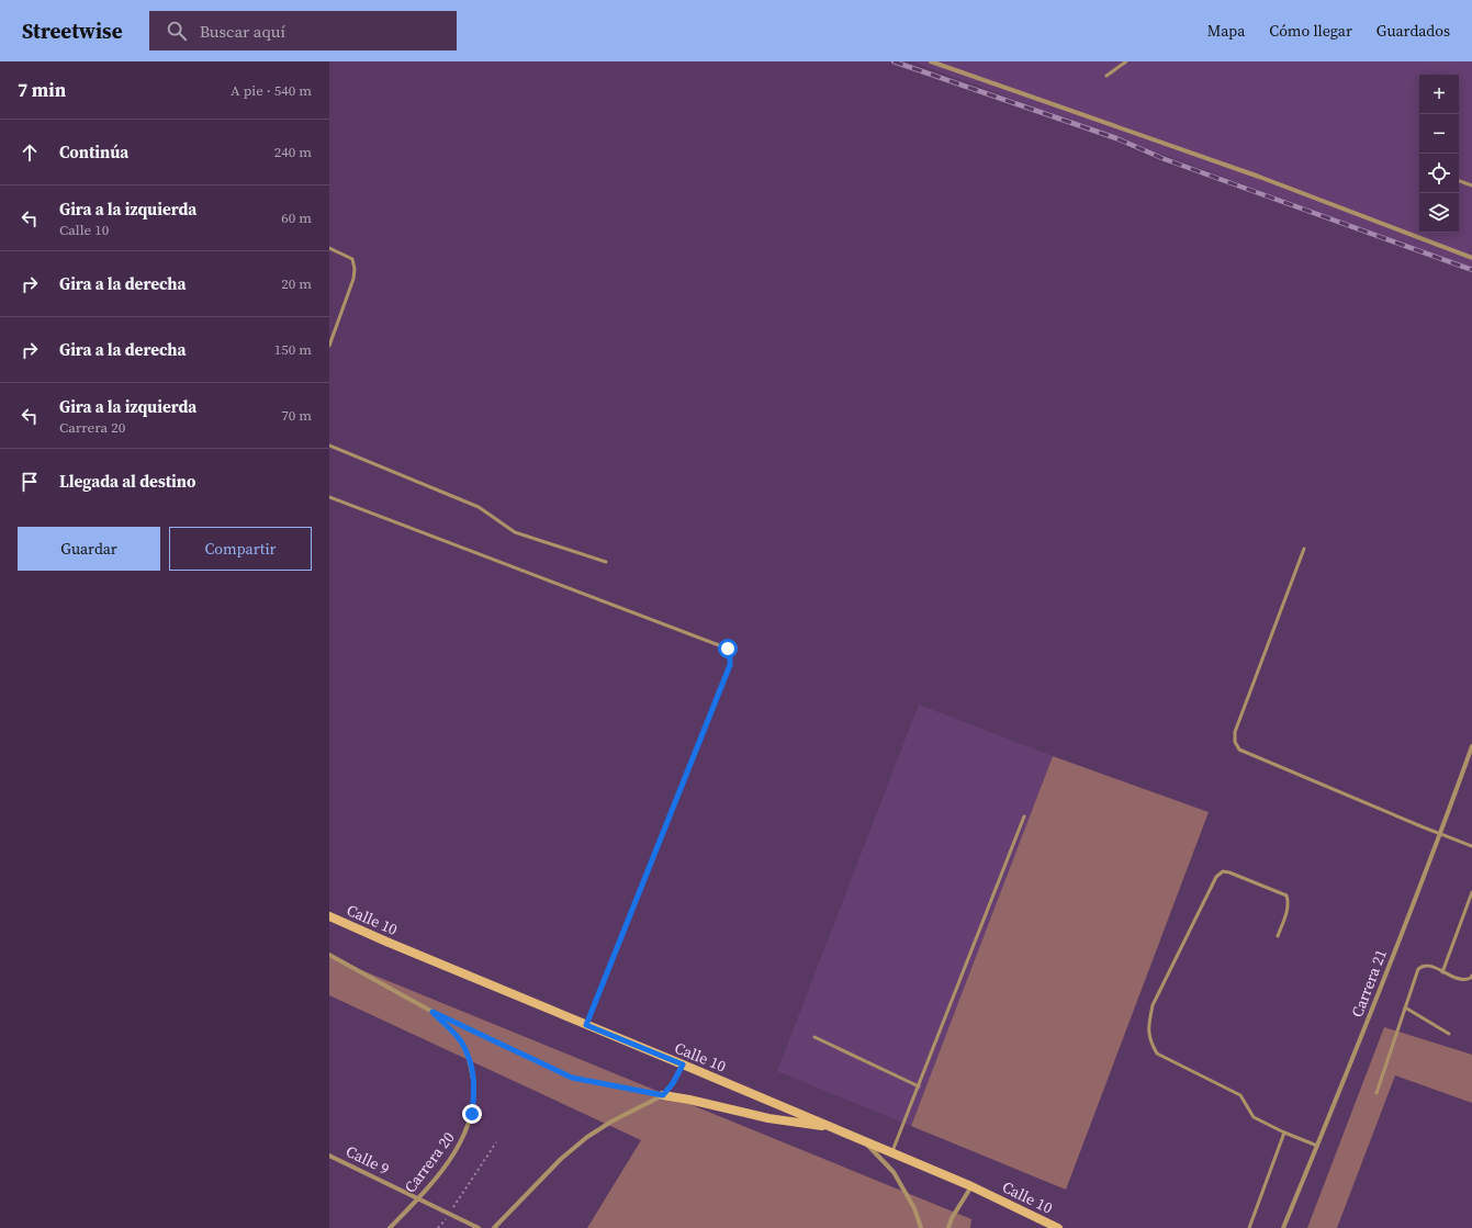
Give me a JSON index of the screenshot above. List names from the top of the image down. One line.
{"streets":{"main road":["Calle 10"],"street":["Carrera 21","Calle 9","Carrera 20"]},"crossings":[["Calle 9","Carrera 20"]],"page":{"header":"Streetwise","search":"Buscar aquí","nav":["Mapa","Cómo llegar","Guardados"],"heading":["7 min","A pie · 540 m"],"map_buttons":["+","−"],"list":[["Continúa","240 m"],["Gira a la izquierda","Calle 10","60 m"],["Gira a la derecha","20 m"],["Gira a la derecha","150 m"],["Gira a la izquierda","Carrera 20","70 m"],"Llegada al destino"],"buttons":["Guardar","Compartir"]}}
